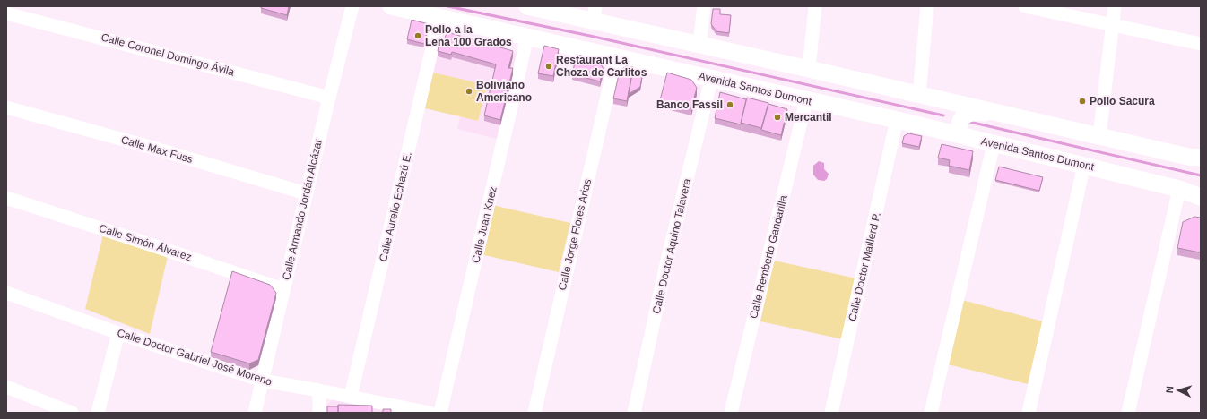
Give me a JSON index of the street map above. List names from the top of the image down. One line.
{"streets":{"main road":["Avenida Santos Dumont"],"street":["Calle Coronel Domingo Ávila","Calle Max Fuss","Calle Aurelio Echazú E.","Calle Armando Jordán Alcázar","Calle Juan Knez","Calle Jorge Flores Arias","Calle Simón Álvarez","Calle Doctor Aquino Talavera","Calle Remberto Gandarilla","Calle Doctor Maillerd P.","Calle Doctor Gabriel José Moreno"]},"crossings":[["Calle Coronel Domingo Ávila","Calle Armando Jordán Alcázar"],["Avenida Santos Dumont","Calle Aurelio Echazú E."],["Avenida Santos Dumont","Calle Juan Knez"],["Avenida Santos Dumont","Calle Jorge Flores Arias"],["Avenida Santos Dumont","Calle Doctor Aquino Talavera"],["Avenida Santos Dumont","Calle Remberto Gandarilla"],["Avenida Santos Dumont","Calle Doctor Maillerd P."],["Calle Max Fuss","Calle Armando Jordán Alcázar"],["Calle Aurelio Echazú E.","Calle Doctor Gabriel José Moreno"],["Calle Armando Jordán Alcázar","Calle Simón Álvarez"],["Calle Armando Jordán Alcázar","Calle Doctor Gabriel José Moreno"]],"places":["Pollo a la Leña 100 Grados","Restaurant La Choza de Carlitos","Boliviano Americano","Pollo Sacura","Banco Fassil","Mercantil"],"north":"left"}
